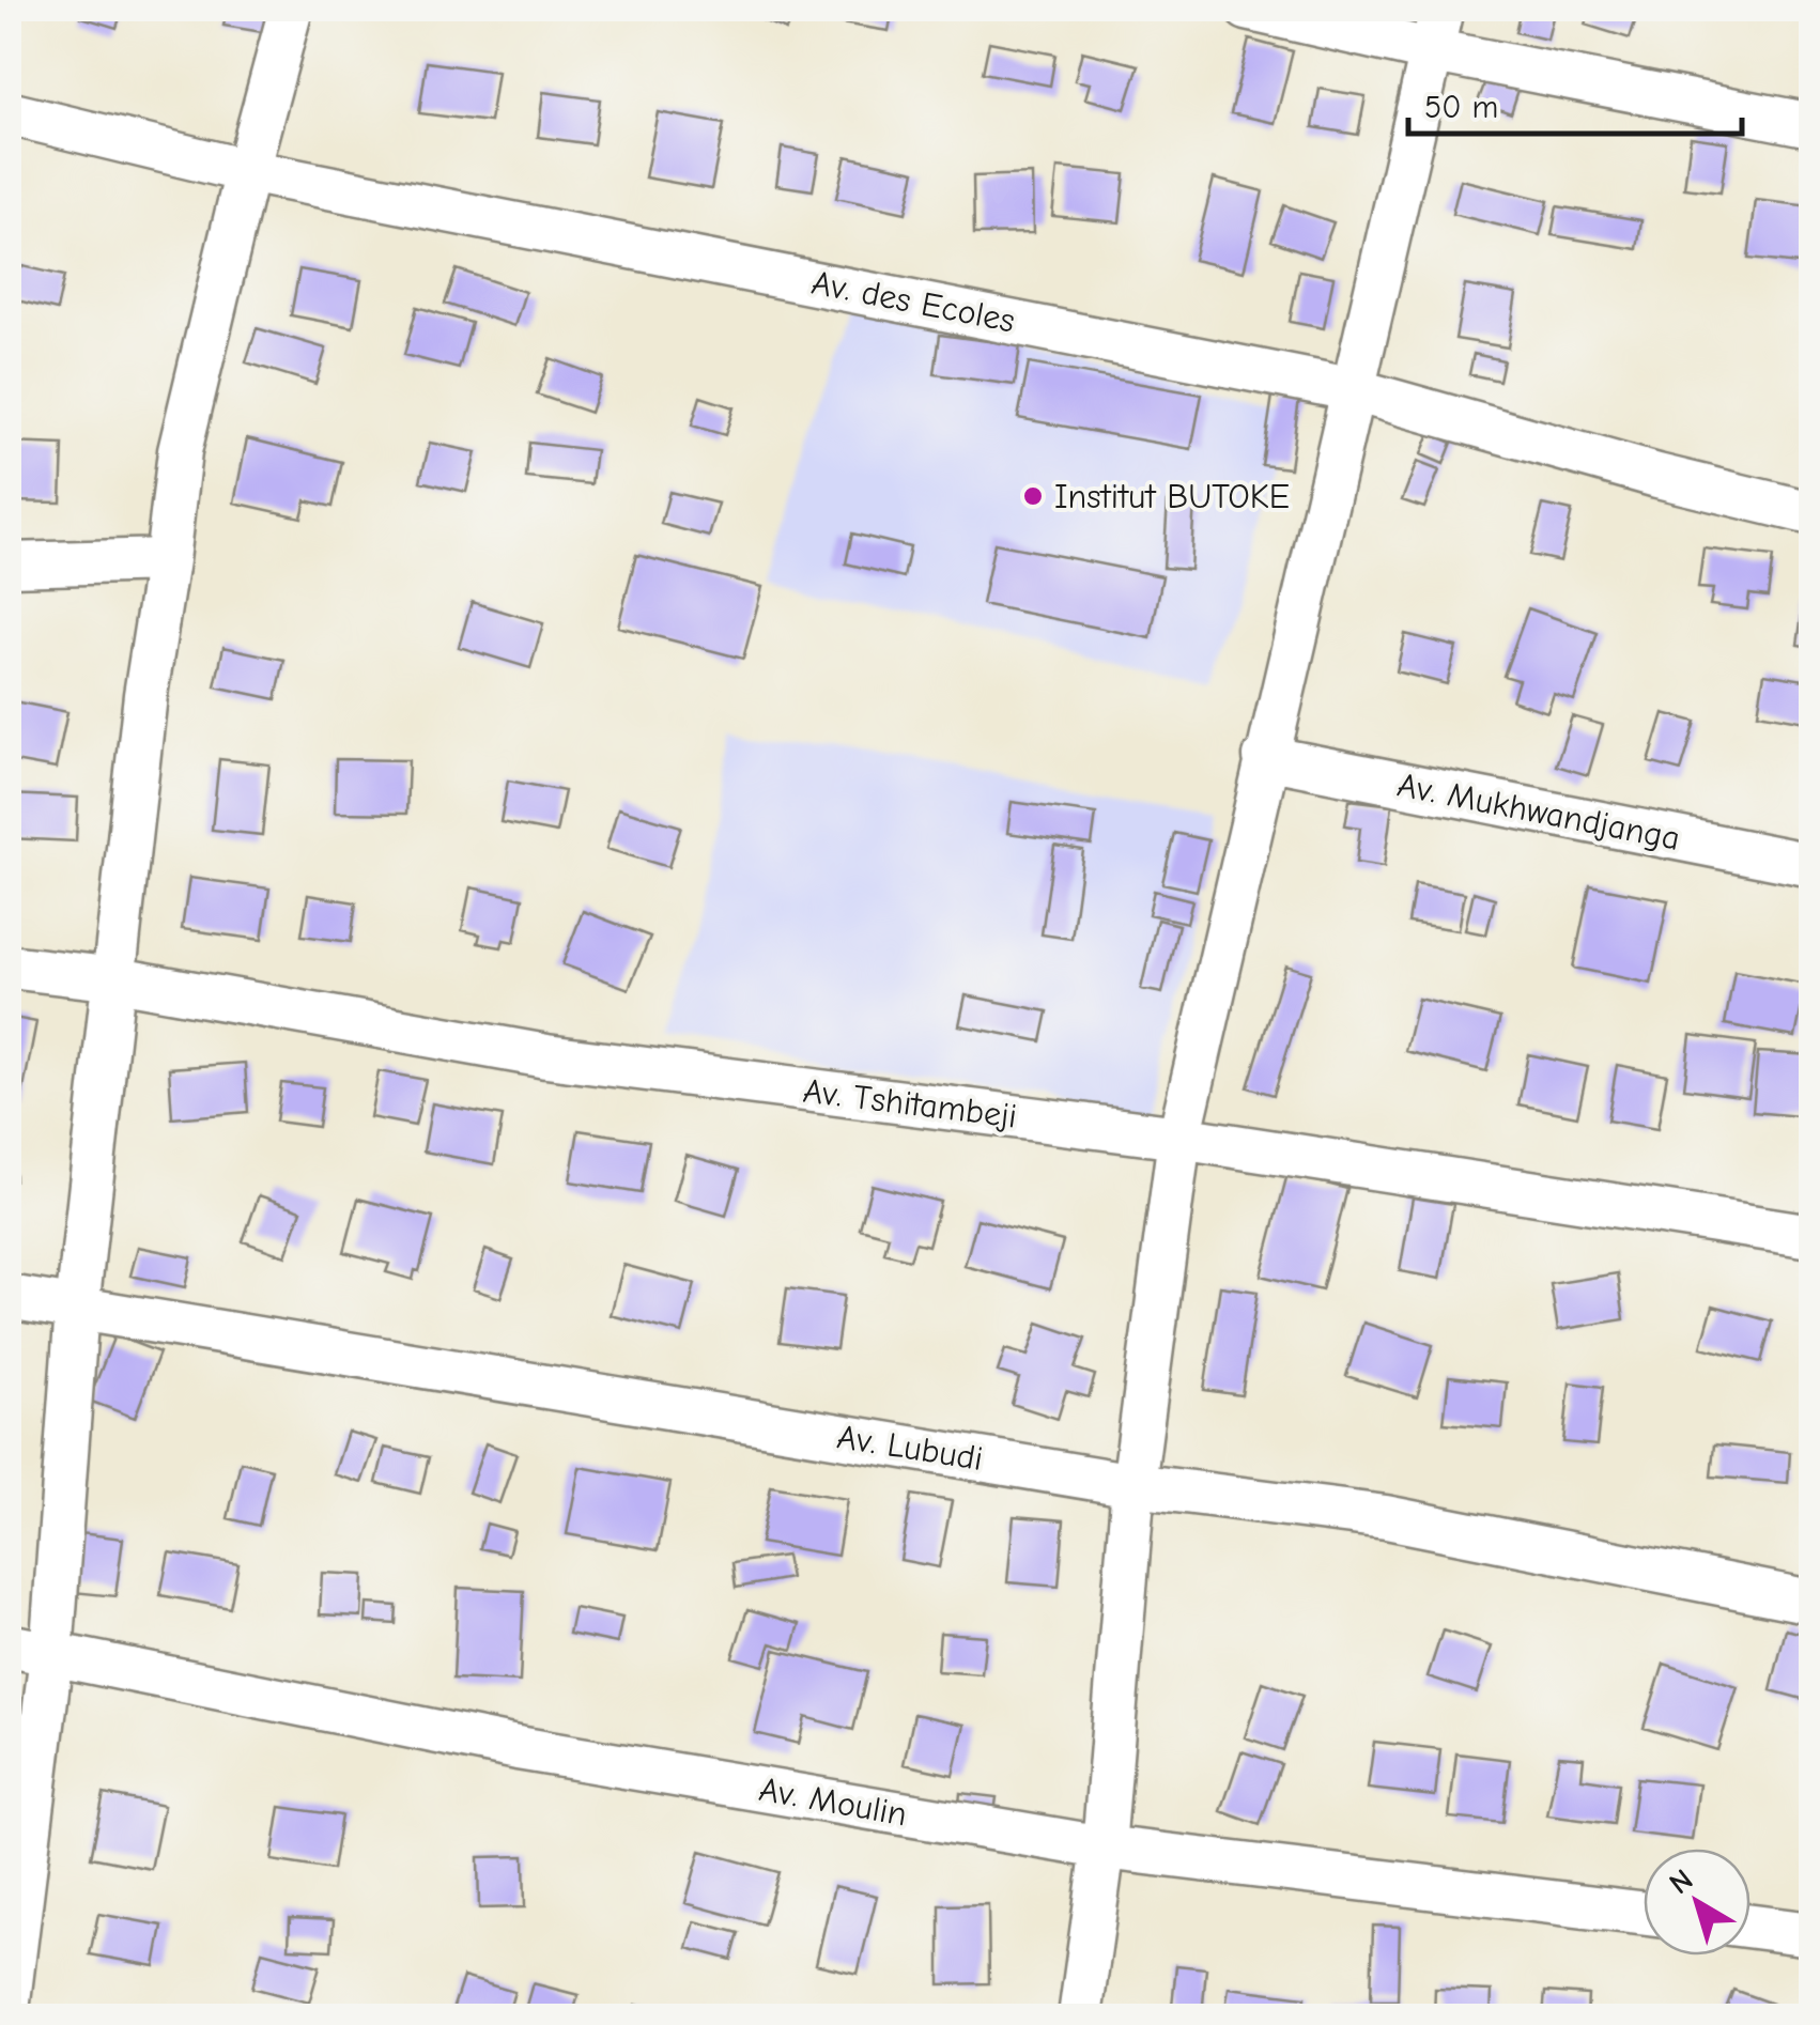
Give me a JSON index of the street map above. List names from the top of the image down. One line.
{"streets":{"street":["Av. des Ecoles","Av. Mukhwandjanga","Av. Tshitambeji","Av. Lubudi","Av. Moulin"]},"places":["Institut BUTOKE"],"scale_bar":"50 m","north":"top left"}
